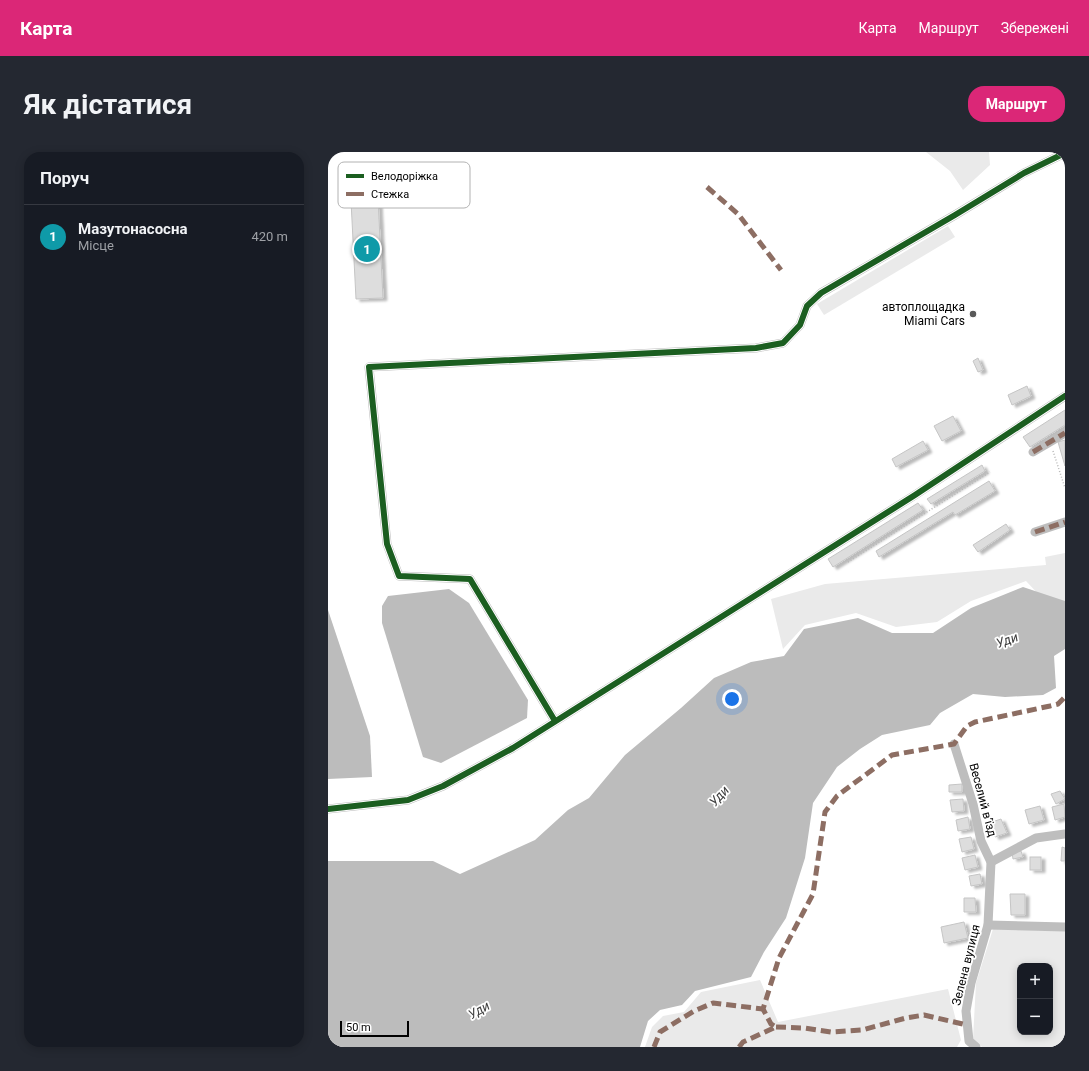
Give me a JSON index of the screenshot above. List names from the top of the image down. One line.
{"streets":{"street":["Веселий в’їзд","Зелена вулиця"]},"crossings":[["Веселий в’їзд","Зелена вулиця"]],"water":["Уди"],"places":["автоплощадка Miami Cars"],"legend":["Велодоріжка","Стежка"],"scale_bar":"50 m","page":{"header":"Карта","nav":["Карта","Маршрут","Збережені"],"buttons":"Маршрут","title":"Як дістатися","heading":"Поруч","list":[{"mark":"1","name":"Мазутонасосна","note":"Місце","value":"420 m"}],"pins":"1","map_buttons":["+","−"],"scale":"50 m"}}
